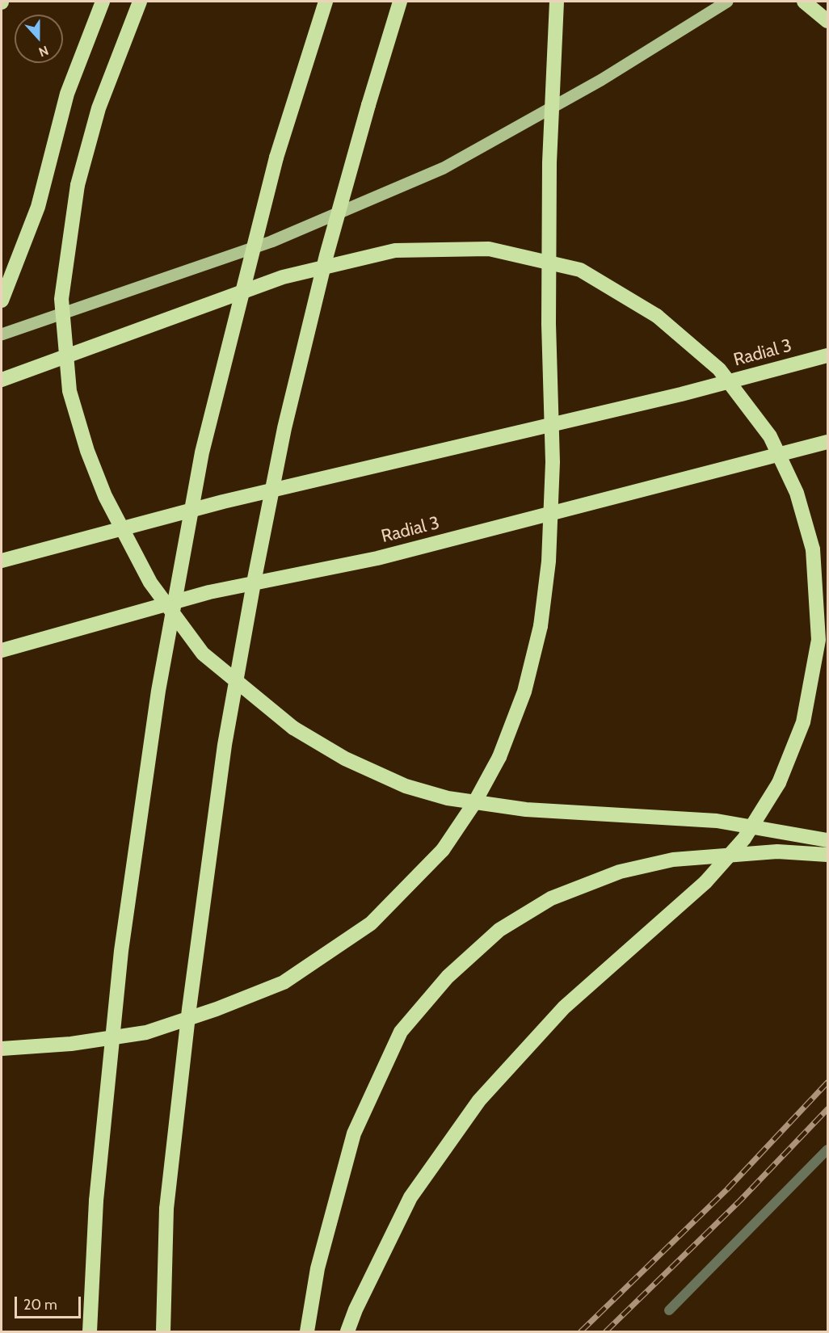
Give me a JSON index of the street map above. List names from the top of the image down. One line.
{"streets":{"highway":["Radial 3"]},"scale_bar":"20 m","north":"bottom"}
